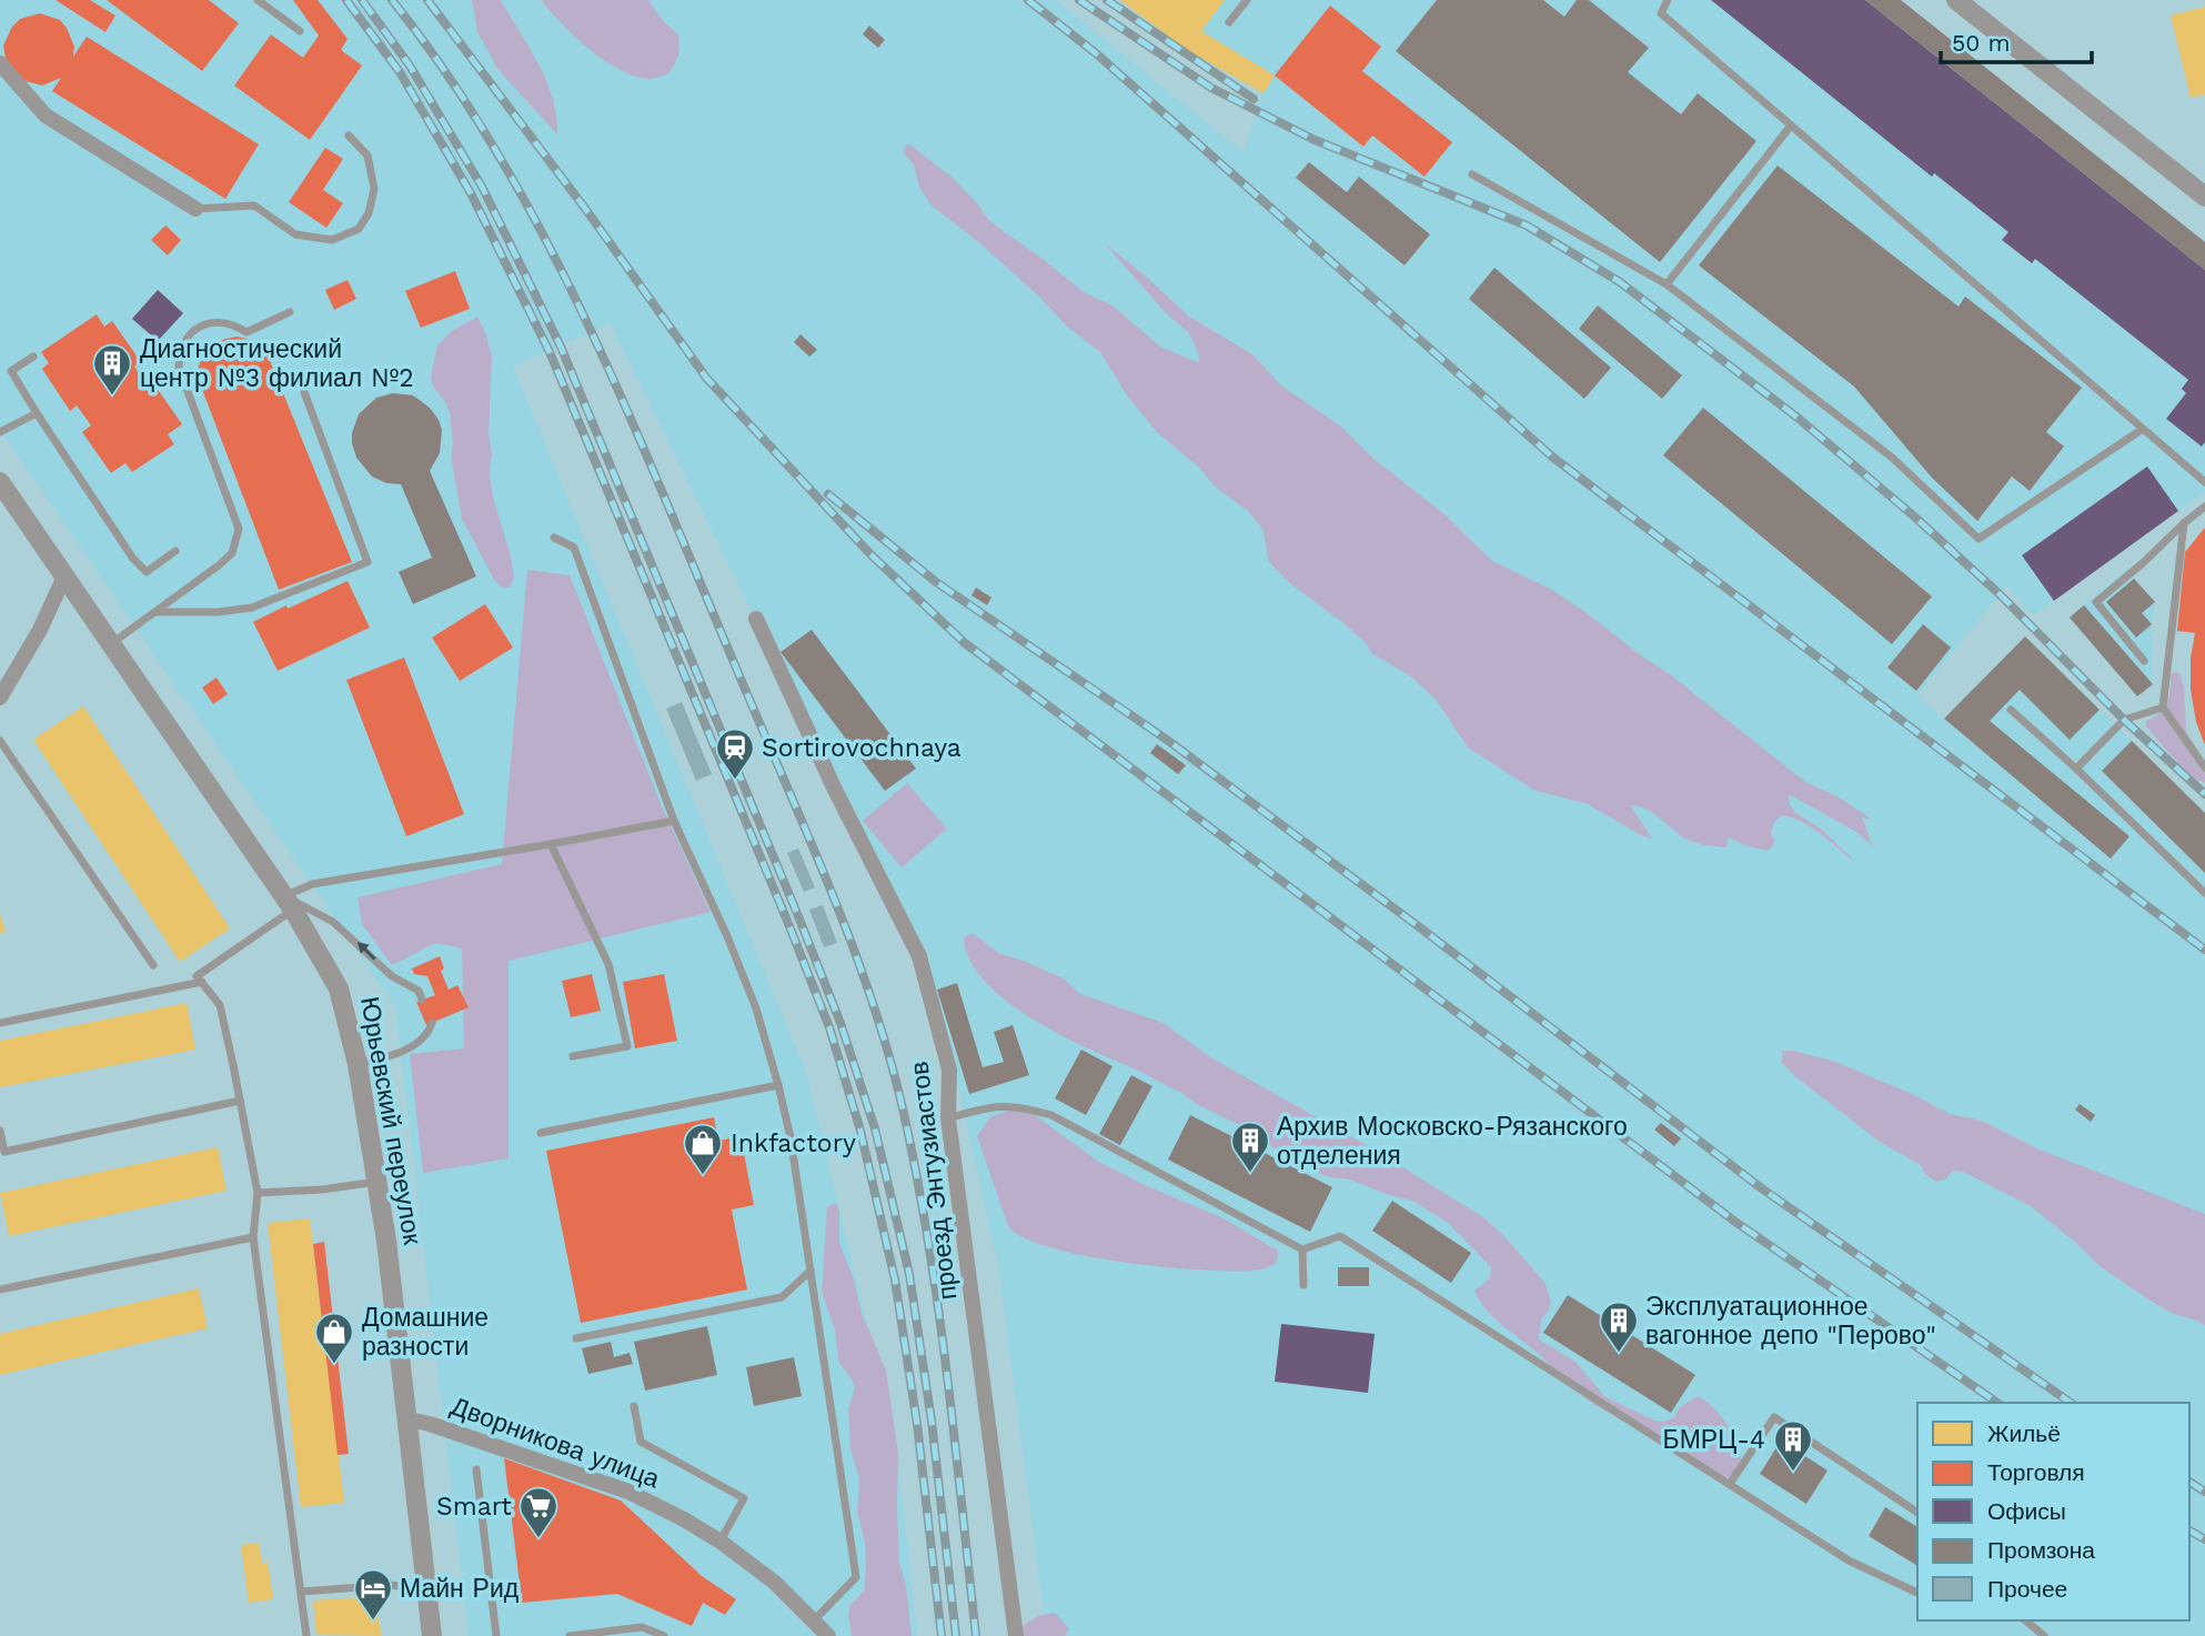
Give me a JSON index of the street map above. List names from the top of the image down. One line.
{"streets":{"street":["Юрьевский переулок","проезд Энтузиастов","Дворникова улица"]},"crossings":[["Юрьевский переулок","Дворникова улица"]],"places":{"building":["Диагностический центр №3 филиал №2","Архив Московско-Рязанского отделения","Эксплуатационное вагонное депо \"Перово\"","БМРЦ-4"],"station":["Sortirovochnaya"],"shop":["Inkfactory","Домашние разности"],"supermarket":["Smart"],"hotel":["Майн Рид"]},"legend":["Жильё","Торговля","Офисы","Промзона","Прочее"],"scale_bar":"50 m"}
